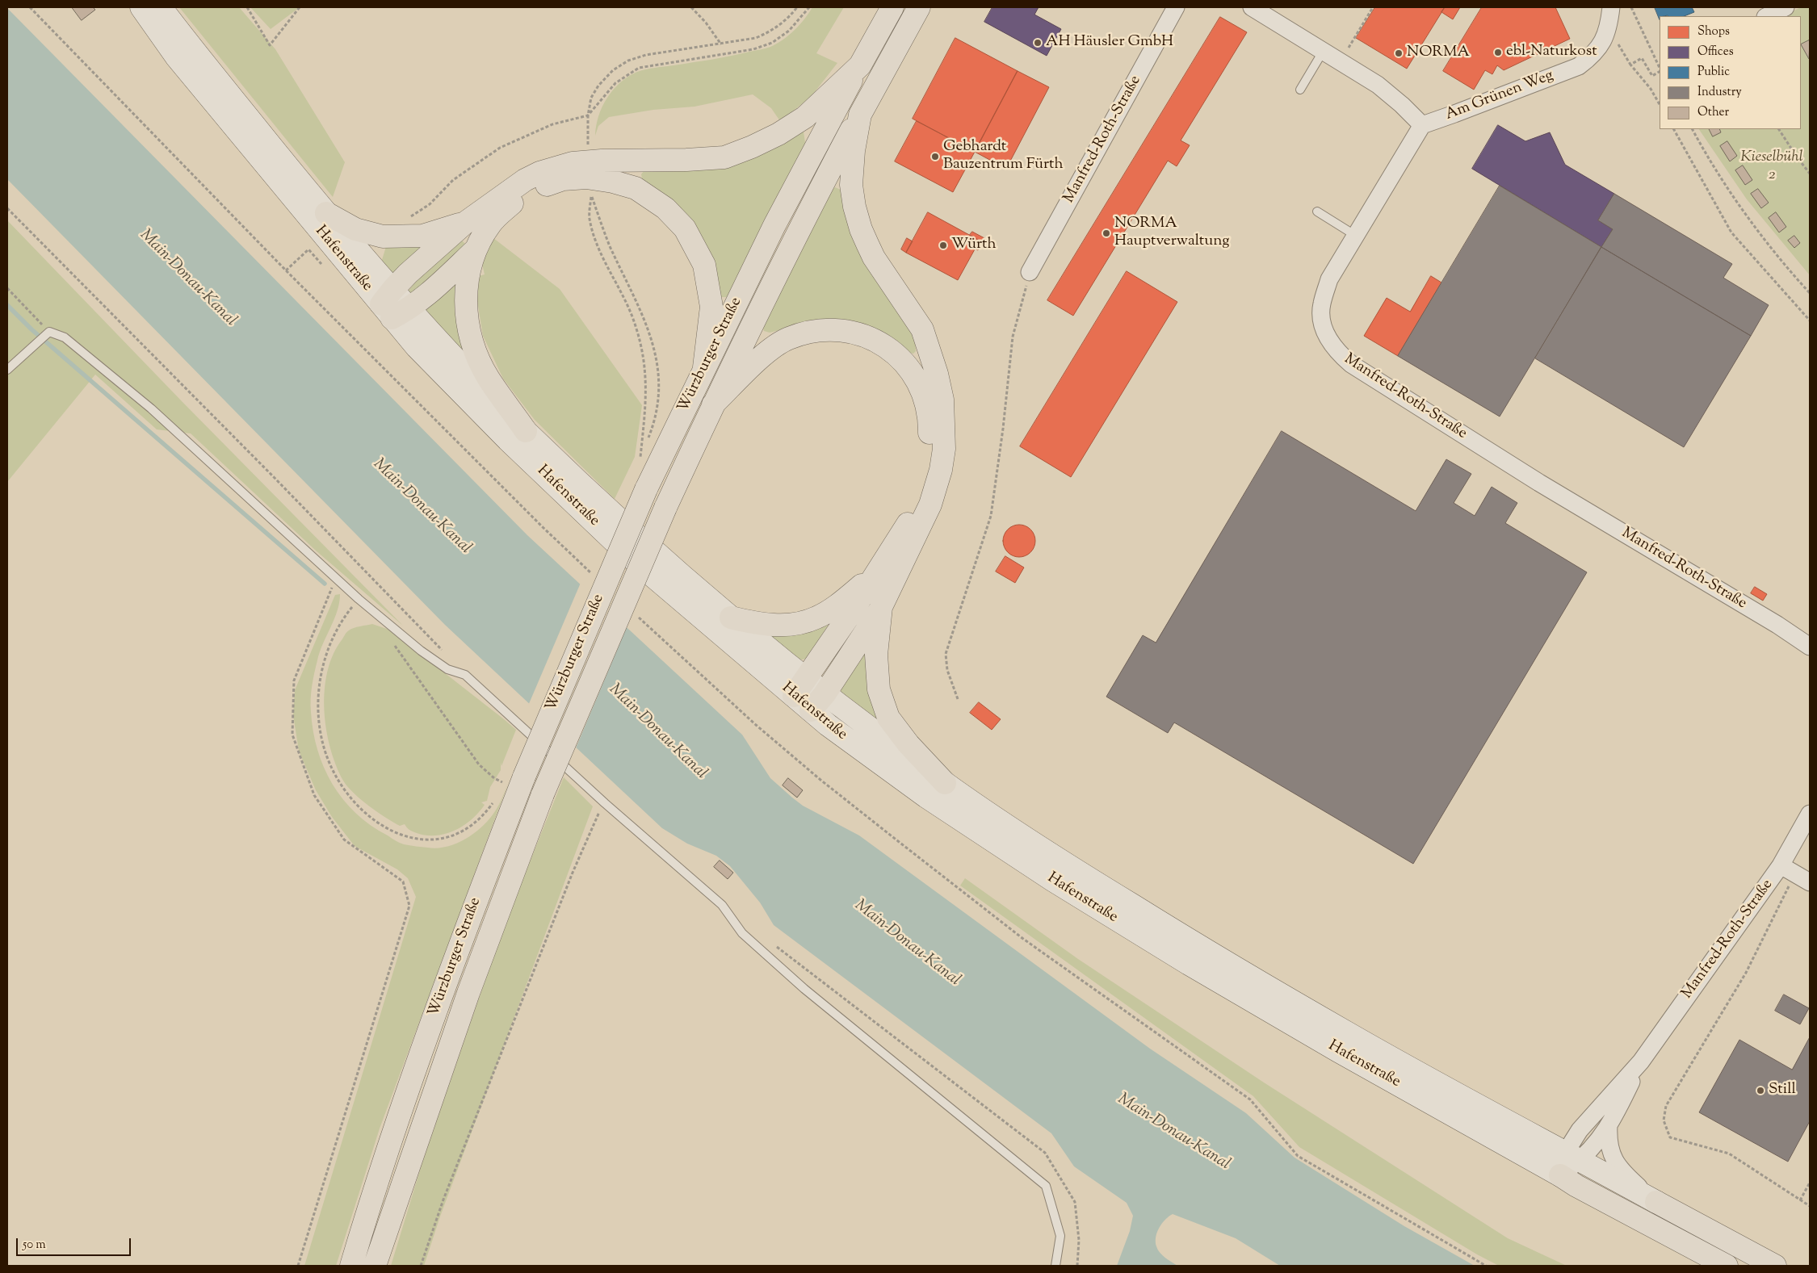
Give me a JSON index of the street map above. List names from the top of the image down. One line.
{"streets":{"main road":["Hafenstraße","Würzburger Straße"],"street":["Am Grünen Weg","Manfred-Roth-Straße"]},"crossings":[["Am Grünen Weg","Manfred-Roth-Straße"],["Manfred-Roth-Straße","Hafenstraße"]],"water":["Main-Donau-Kanal"],"parks":["Kieselbühl 2"],"places":["AH Häusler GmbH","ebl-Naturkost","NORMA","Gebhardt Bauzentrum Fürth","NORMA Hauptverwaltung","Würth","Still"],"legend":["Shops","Offices","Public","Industry","Other"],"scale_bar":"50 m"}
